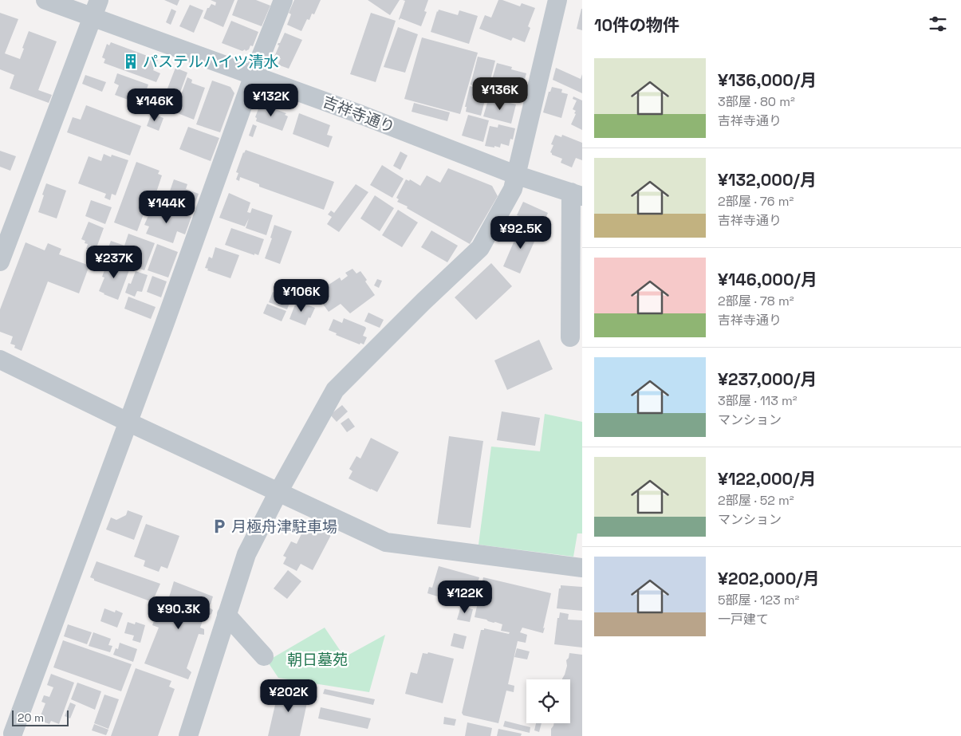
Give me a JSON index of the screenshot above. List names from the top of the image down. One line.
{"streets":{"street":["吉祥寺通り"]},"parks":["朝日墓苑"],"places":{"building":["パステルハイツ清水"],"parking":["月極舟津駐車場"]},"scale_bar":"20 m","page":{"heading":"10件の物件","list":[{"name":"¥136,000/月","note":"3部屋 · 80 m² · 吉祥寺通り"},{"name":"¥132,000/月","note":"2部屋 · 76 m² · 吉祥寺通り"},{"name":"¥146,000/月","note":"2部屋 · 78 m² · 吉祥寺通り"},{"name":"¥237,000/月","note":"3部屋 · 113 m² · マンション"},{"name":"¥122,000/月","note":"2部屋 · 52 m² · マンション"},{"name":"¥202,000/月","note":"5部屋 · 123 m² · 一戸建て"}],"price":["¥136K","¥132K","¥146K","¥144K","¥92.5K","¥237K","¥106K","¥122K","¥90.3K","¥202K"],"scale":"20 m"}}
